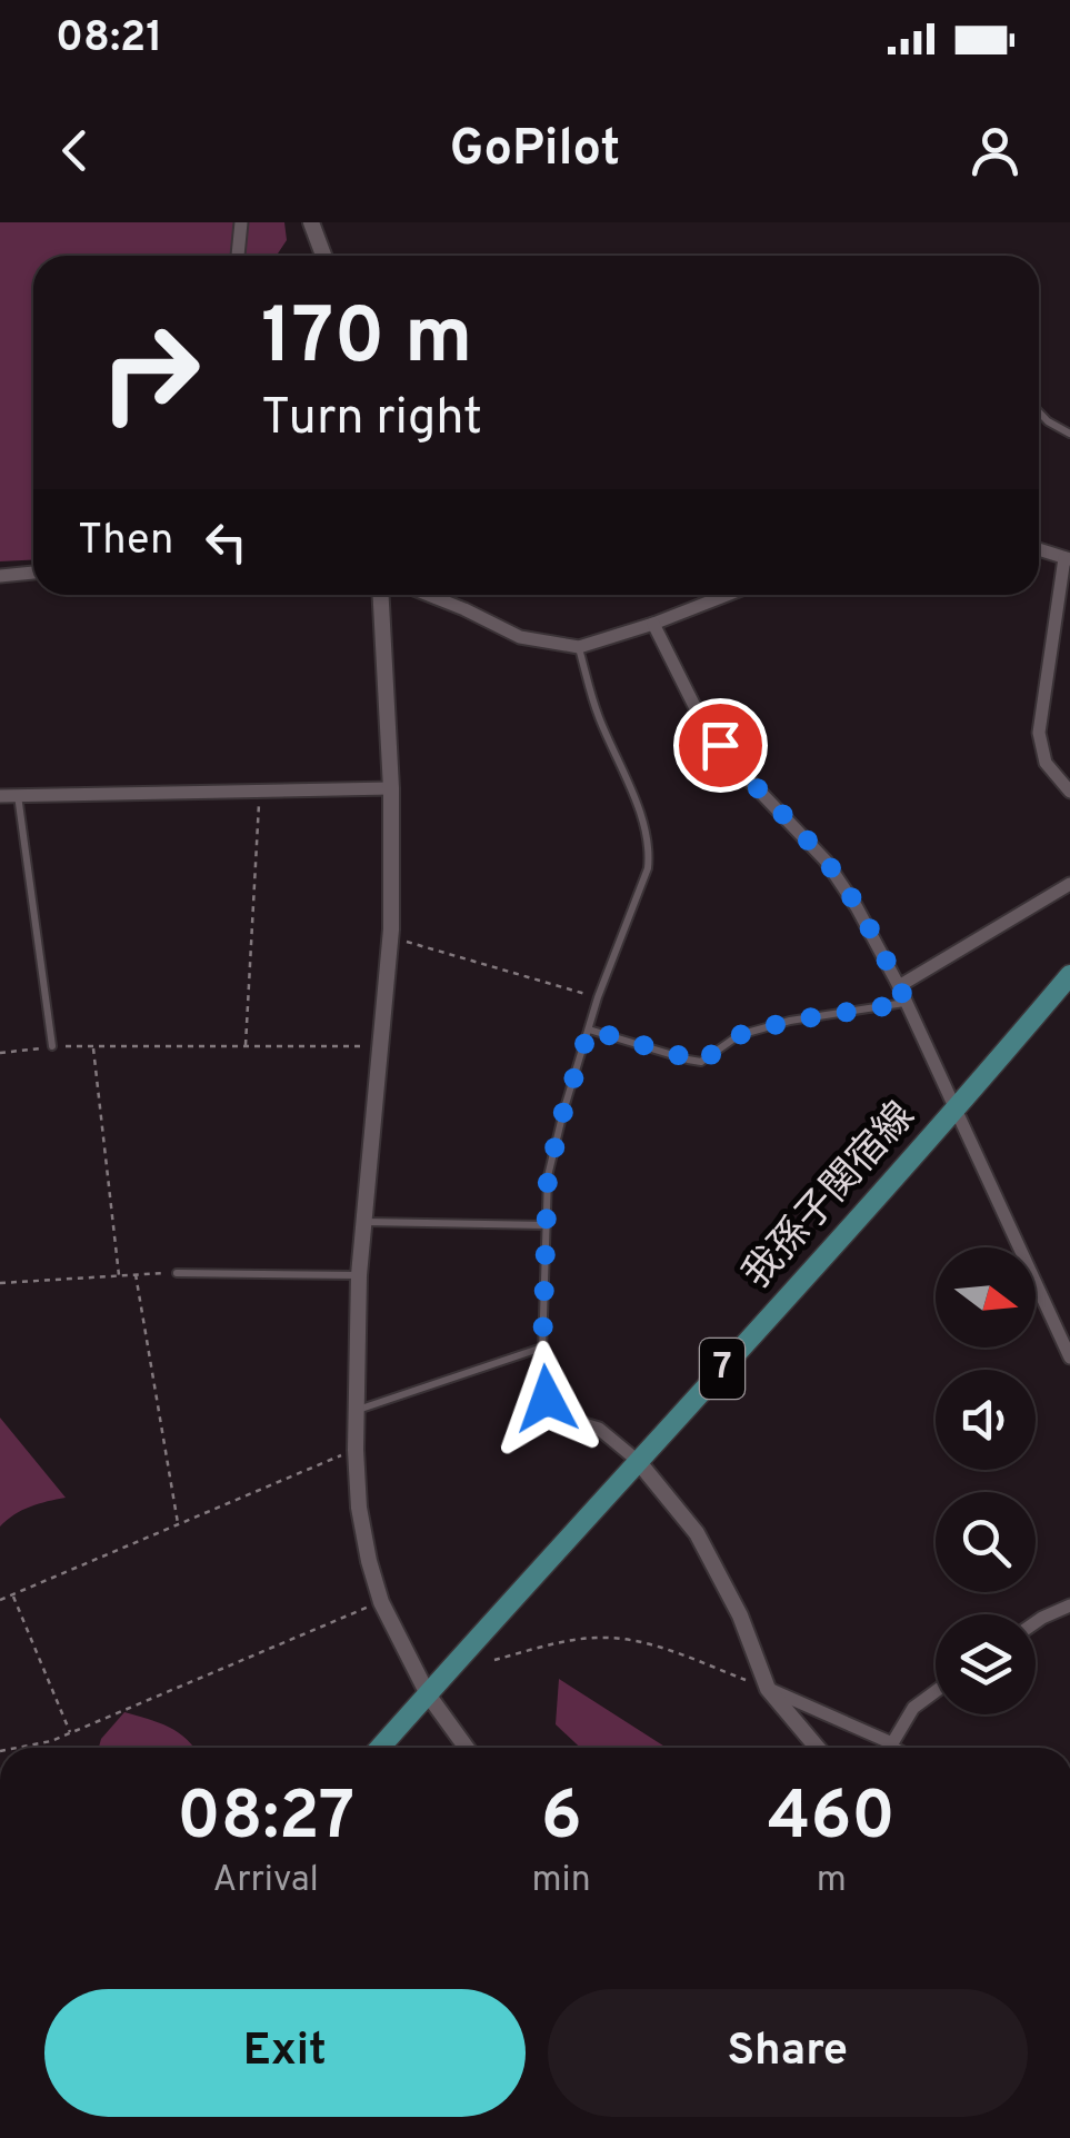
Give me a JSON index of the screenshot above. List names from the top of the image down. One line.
{"streets":{"main road":["我孫子関宿線","7"]},"north":"right","page":{"status":"08:21","header":"GoPilot","turn":["170 m","Turn right"],"then":"Then","eta":["08:27","Arrival","6","min","460","m"],"buttons":["Exit","Share"]}}
